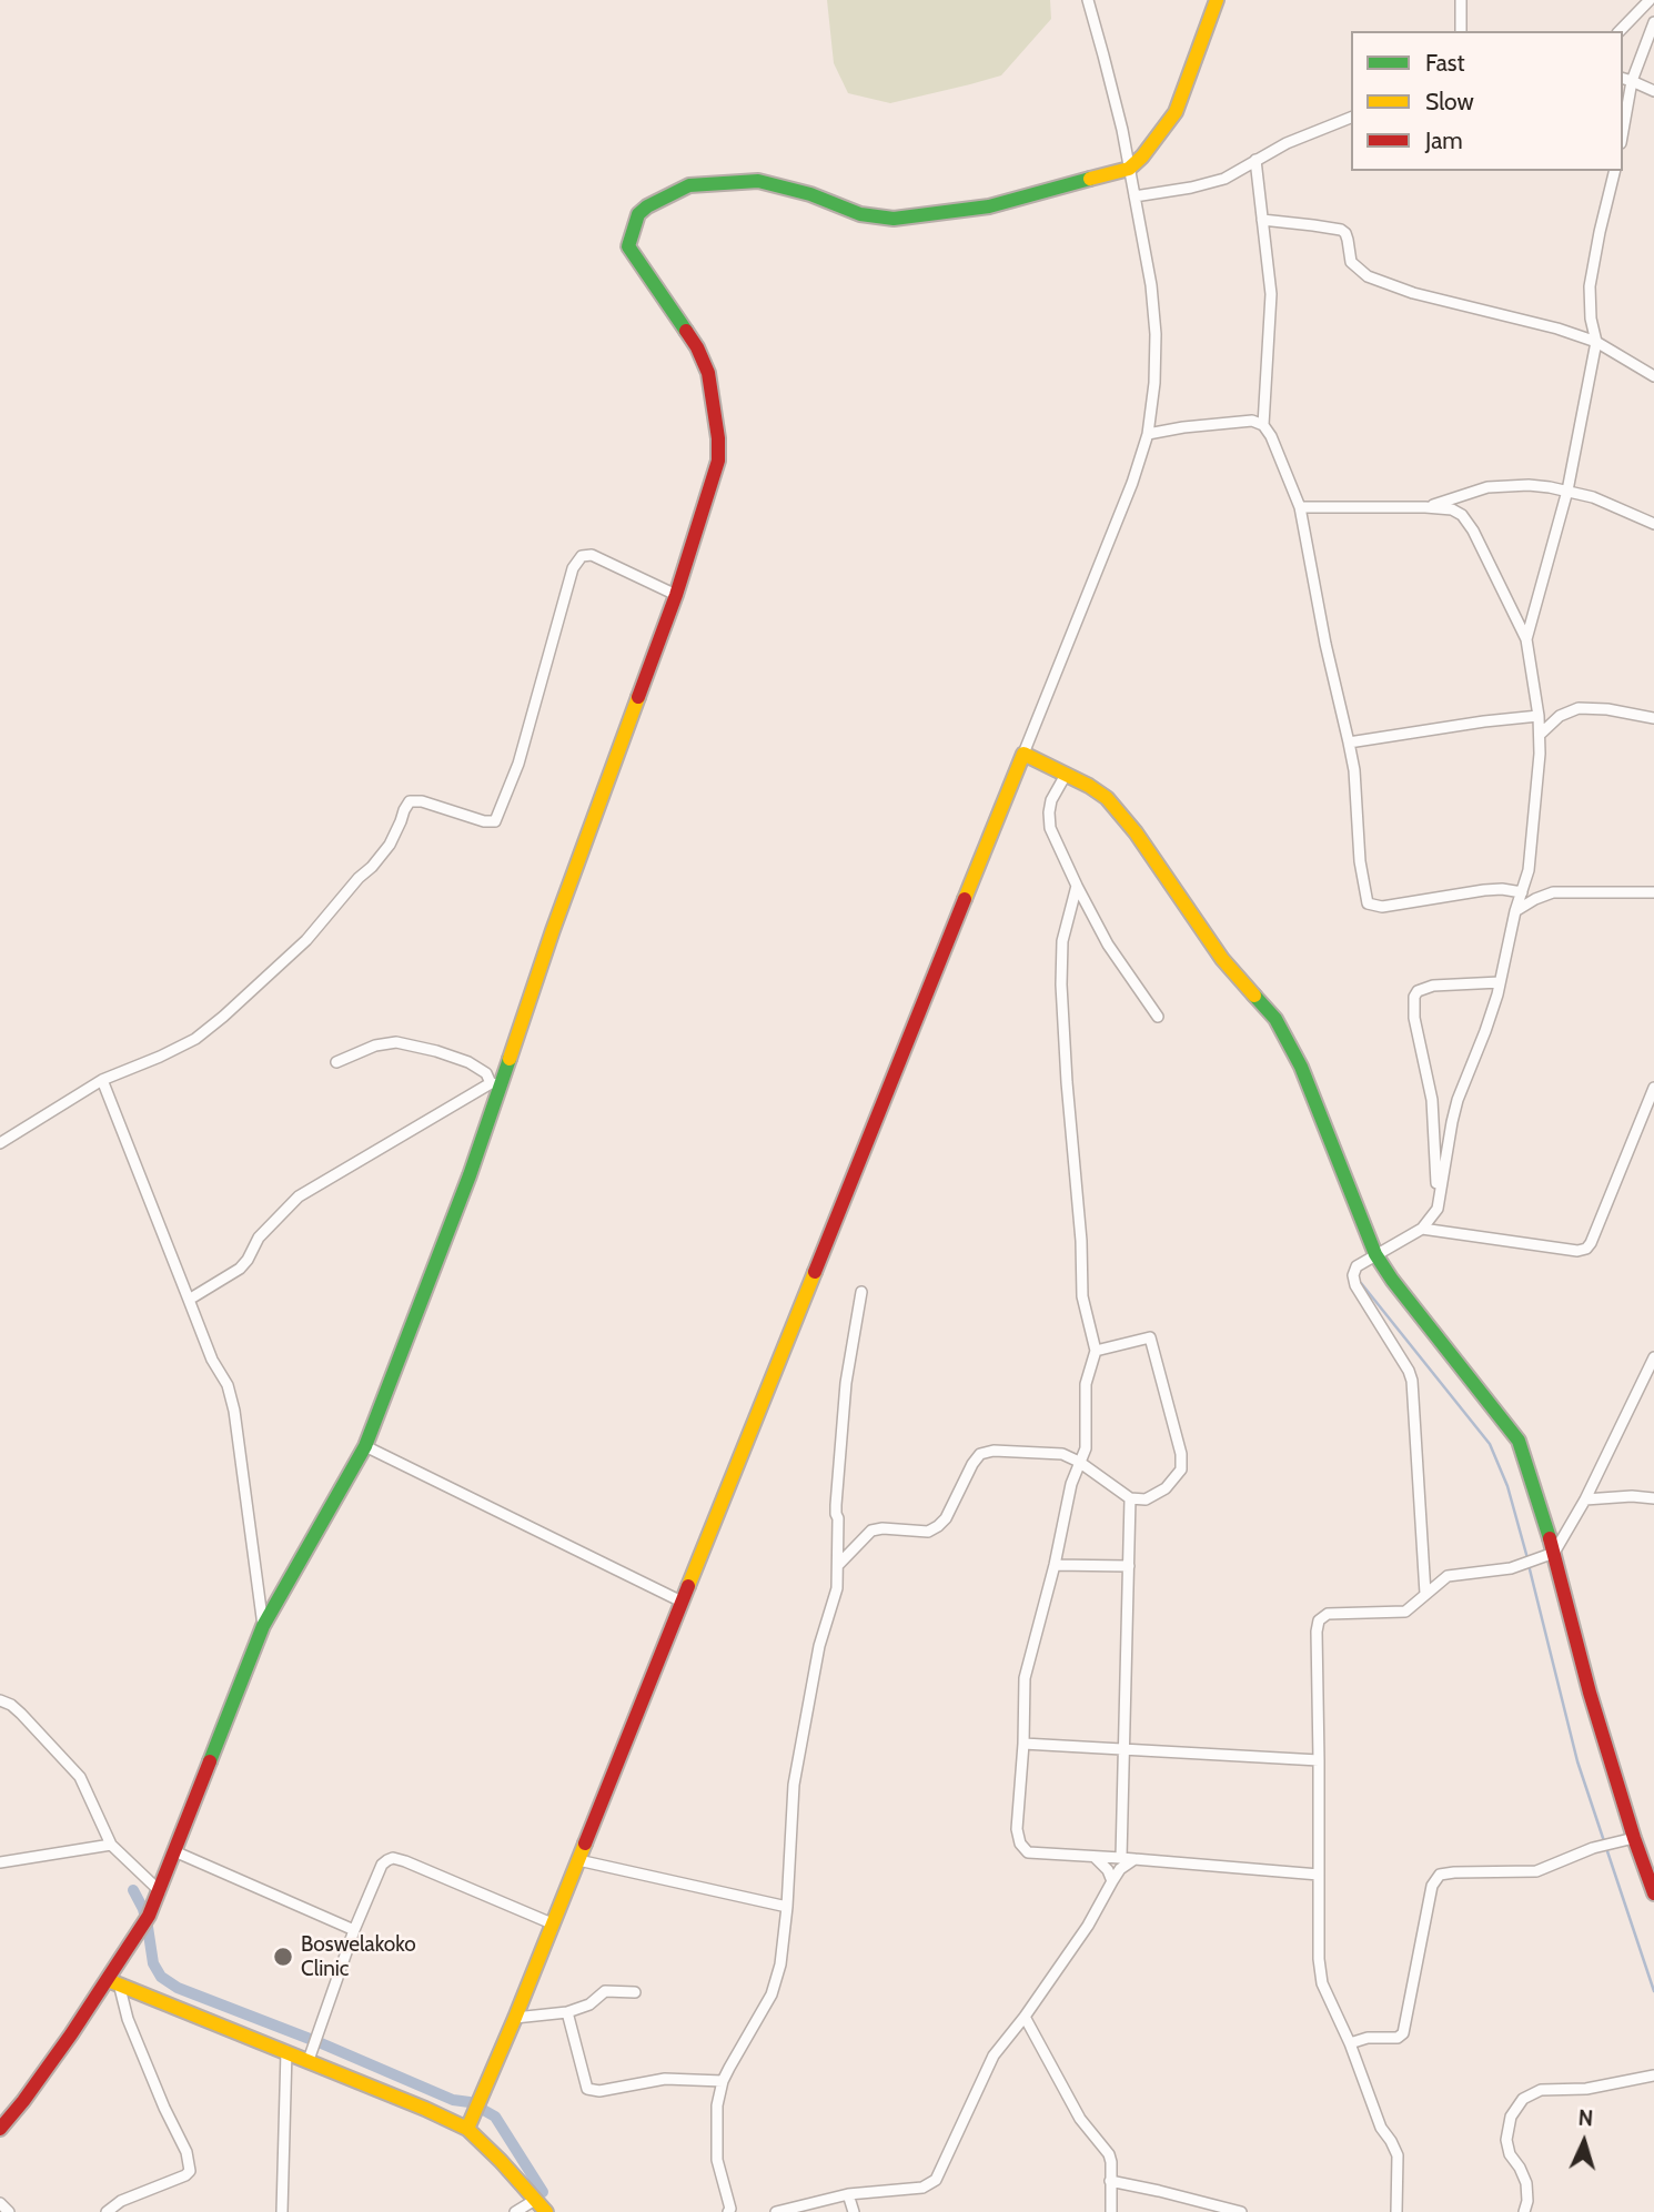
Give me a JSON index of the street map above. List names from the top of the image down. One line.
{"places":["Boswelakoko Clinic"],"legend":["Fast","Slow","Jam"],"north":"top"}
